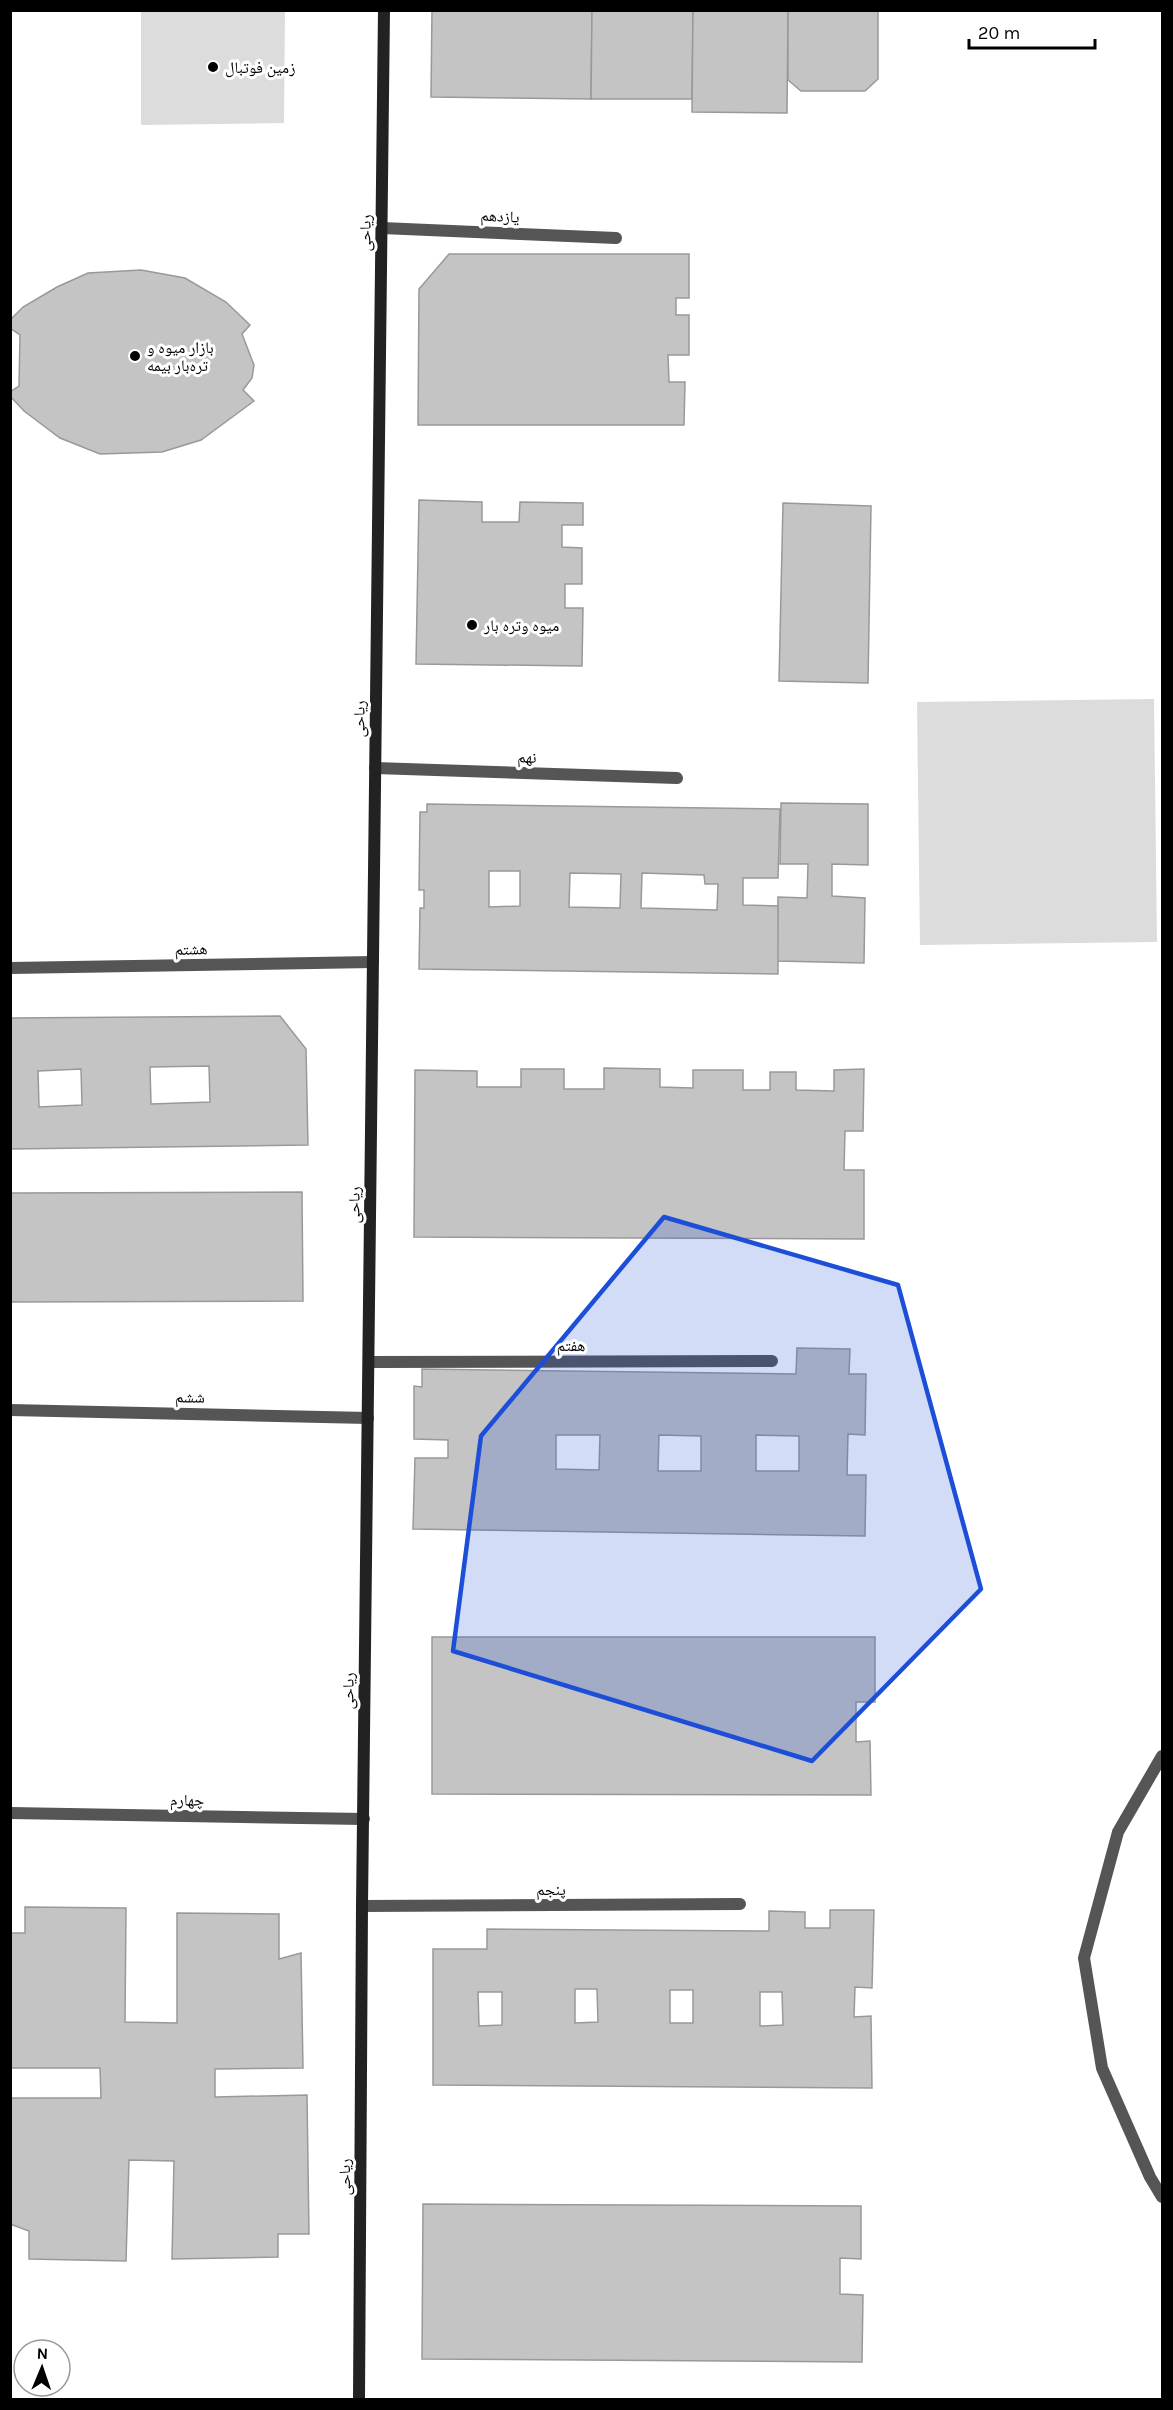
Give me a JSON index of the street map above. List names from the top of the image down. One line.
{"streets":{"street":["یازدهم","ریاحی","نهم","هشتم","هفتم","ششم","چهارم","پنجم"]},"crossings":[["یازدهم","ریاحی"],["ریاحی","نهم"],["ریاحی","هشتم"],["ریاحی","هفتم"],["ریاحی","ششم"],["ریاحی","چهارم"],["ریاحی","پنجم"]],"places":["زمین فوتبال","بازار میوه و تره‌بار بیمه","میوه وتره بار"],"scale_bar":"20 m","north":"top"}
